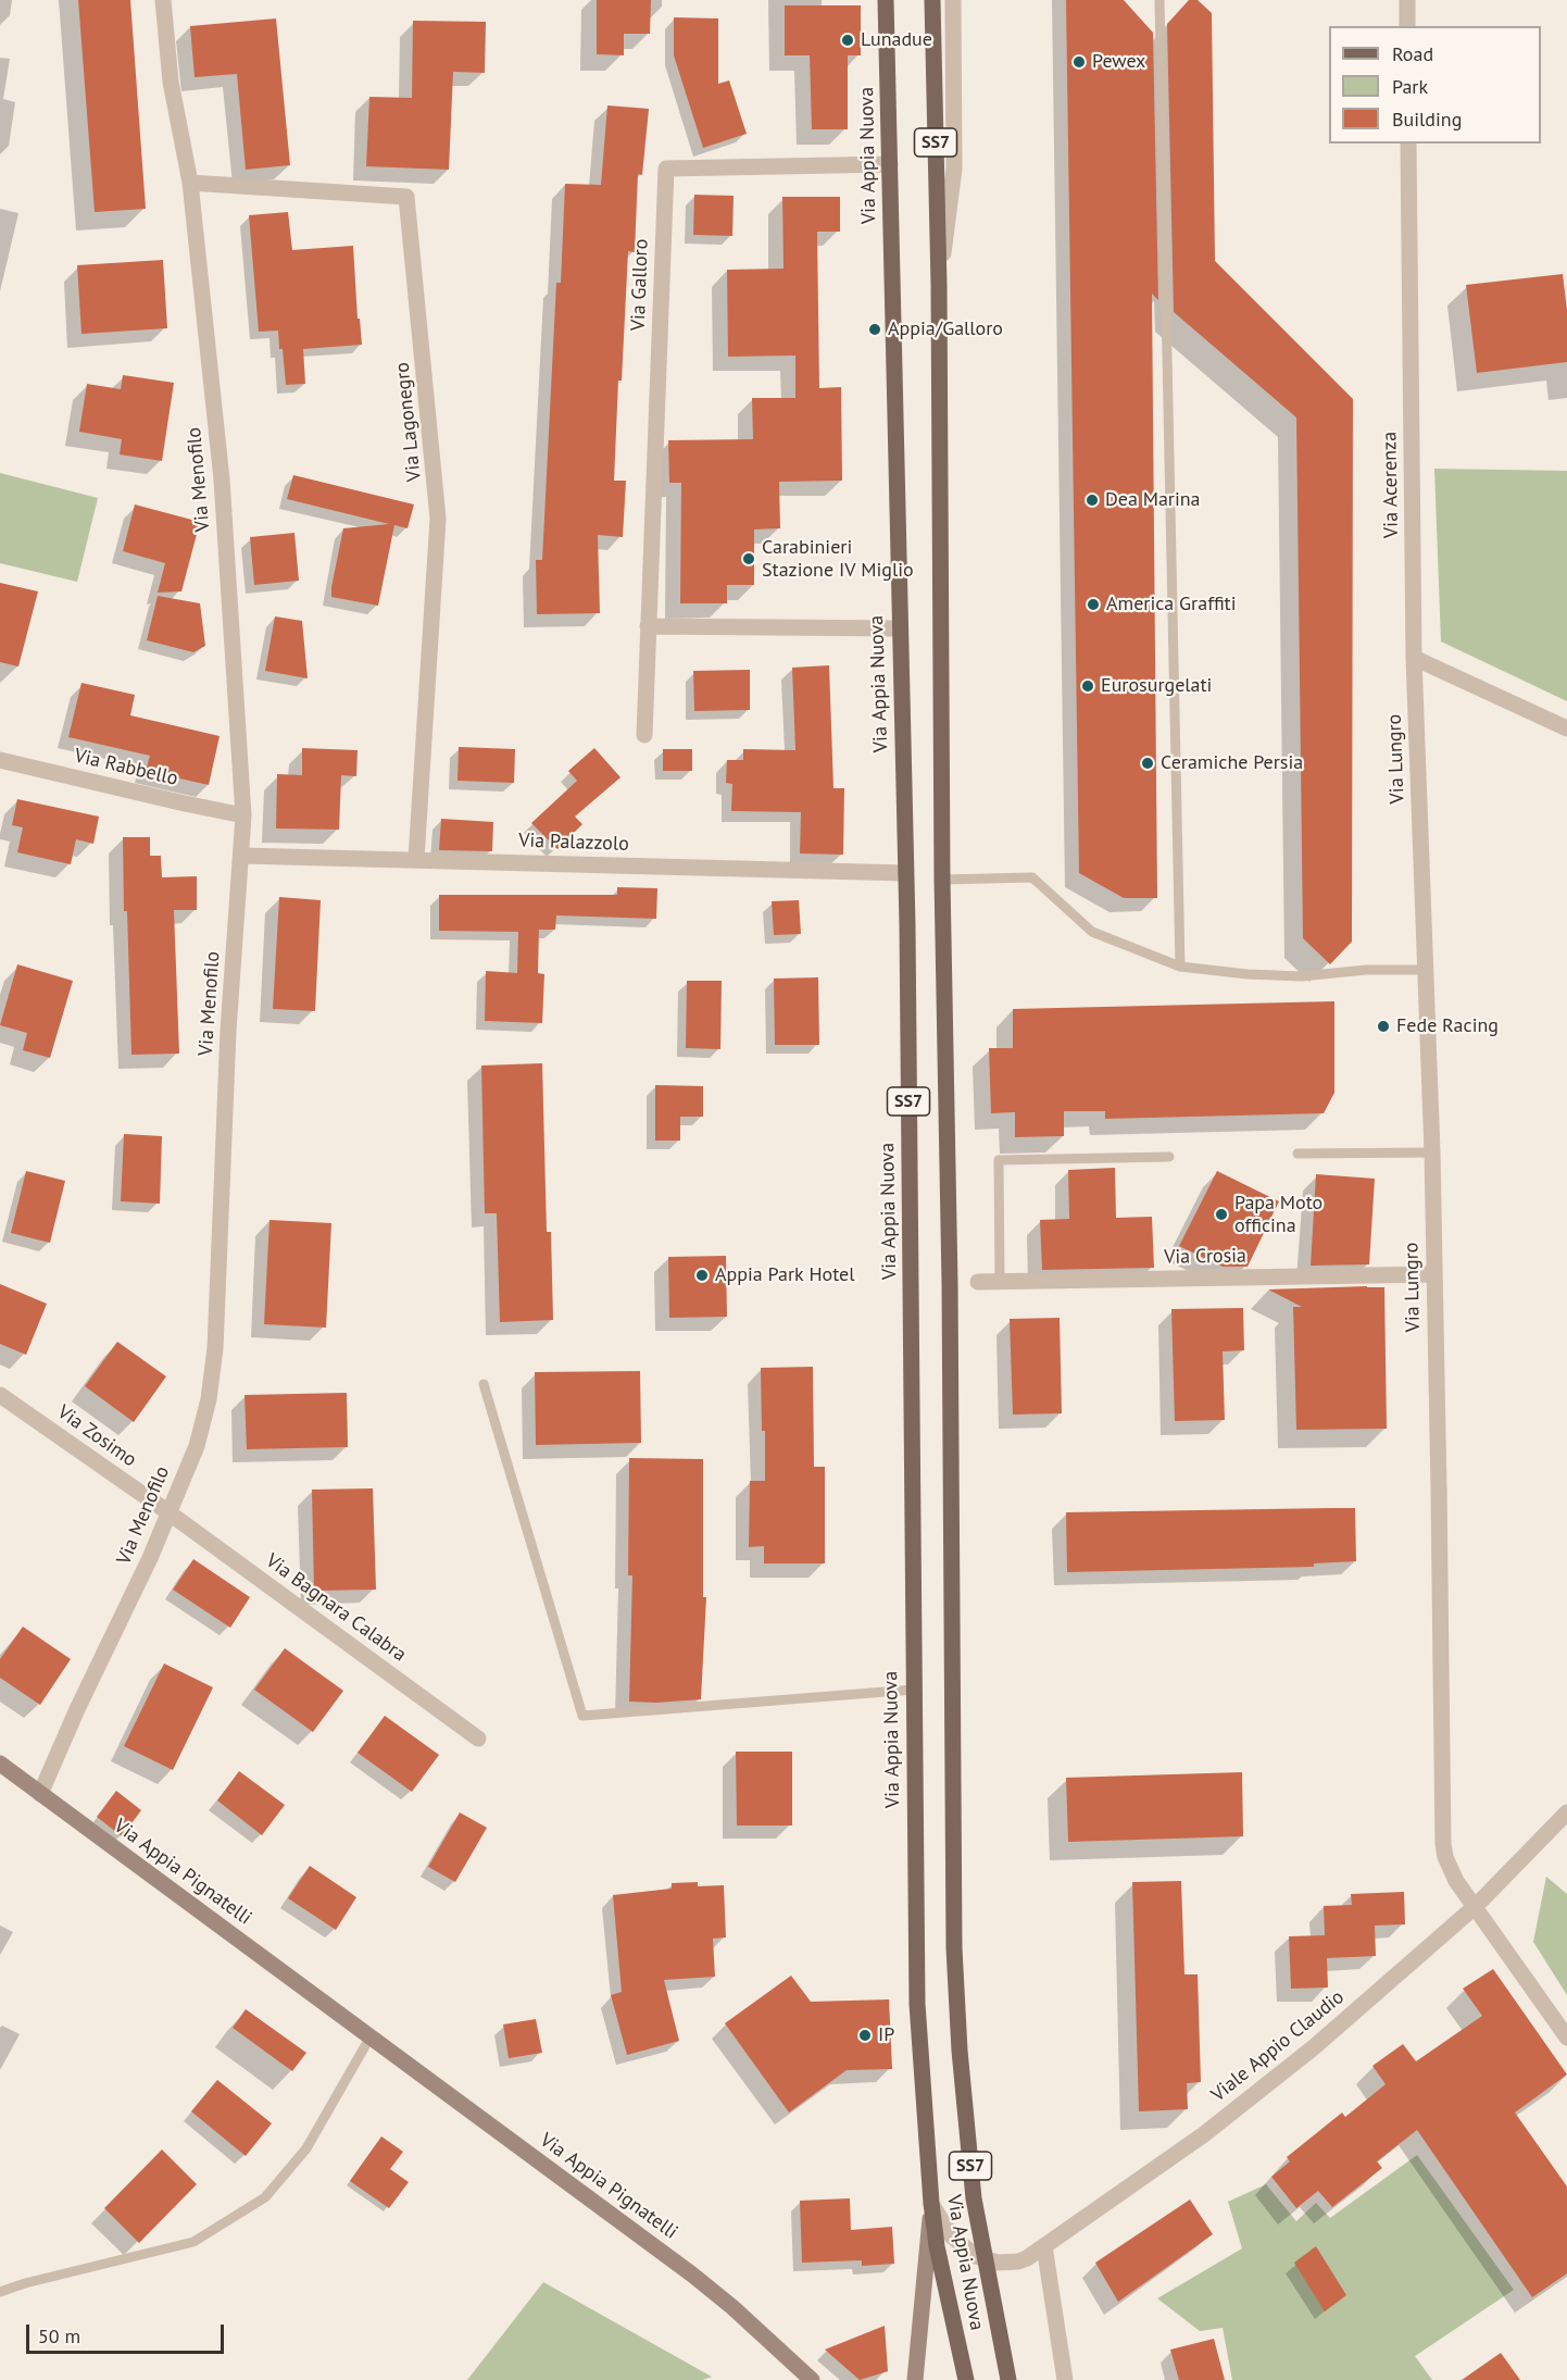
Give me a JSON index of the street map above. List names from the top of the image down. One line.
{"streets":{"main road":["SS7","Via Appia Nuova","Via Appia Pignatelli"],"street":["Via Galloro","Via Lagonegro","Via Menofilo","Via Acerenza","Via Lungro","Via Rabbello","Via Palazzolo","Via Crosia","Via Zosimo","Via Bagnara Calabra","Viale Appio Claudio"]},"crossings":[["Via Appia Nuova","Via Galloro"],["Via Appia Nuova","Via Palazzolo"],["Via Appia Nuova","Viale Appio Claudio"],["Via Lagonegro","Via Menofilo"],["Via Lagonegro","Via Palazzolo"],["Via Menofilo","Via Rabbello"],["Via Menofilo","Via Palazzolo"],["Via Menofilo","Via Zosimo"],["Via Menofilo","Via Bagnara Calabra"],["Via Menofilo","Via Appia Pignatelli"],["Via Acerenza","Via Lungro"],["Via Lungro","Via Crosia"],["Via Lungro","Viale Appio Claudio"],["Via Zosimo","Via Bagnara Calabra"]],"places":["Lunadue","Pewex","Appia/Galloro","Dea Marina","Carabinieri Stazione IV Miglio","America Graffiti","Eurosurgelati","Ceramiche Persia","Fede Racing","Papa Moto officina","Appia Park Hotel","IP"],"legend":["Road","Park","Building"],"scale_bar":"50 m"}
